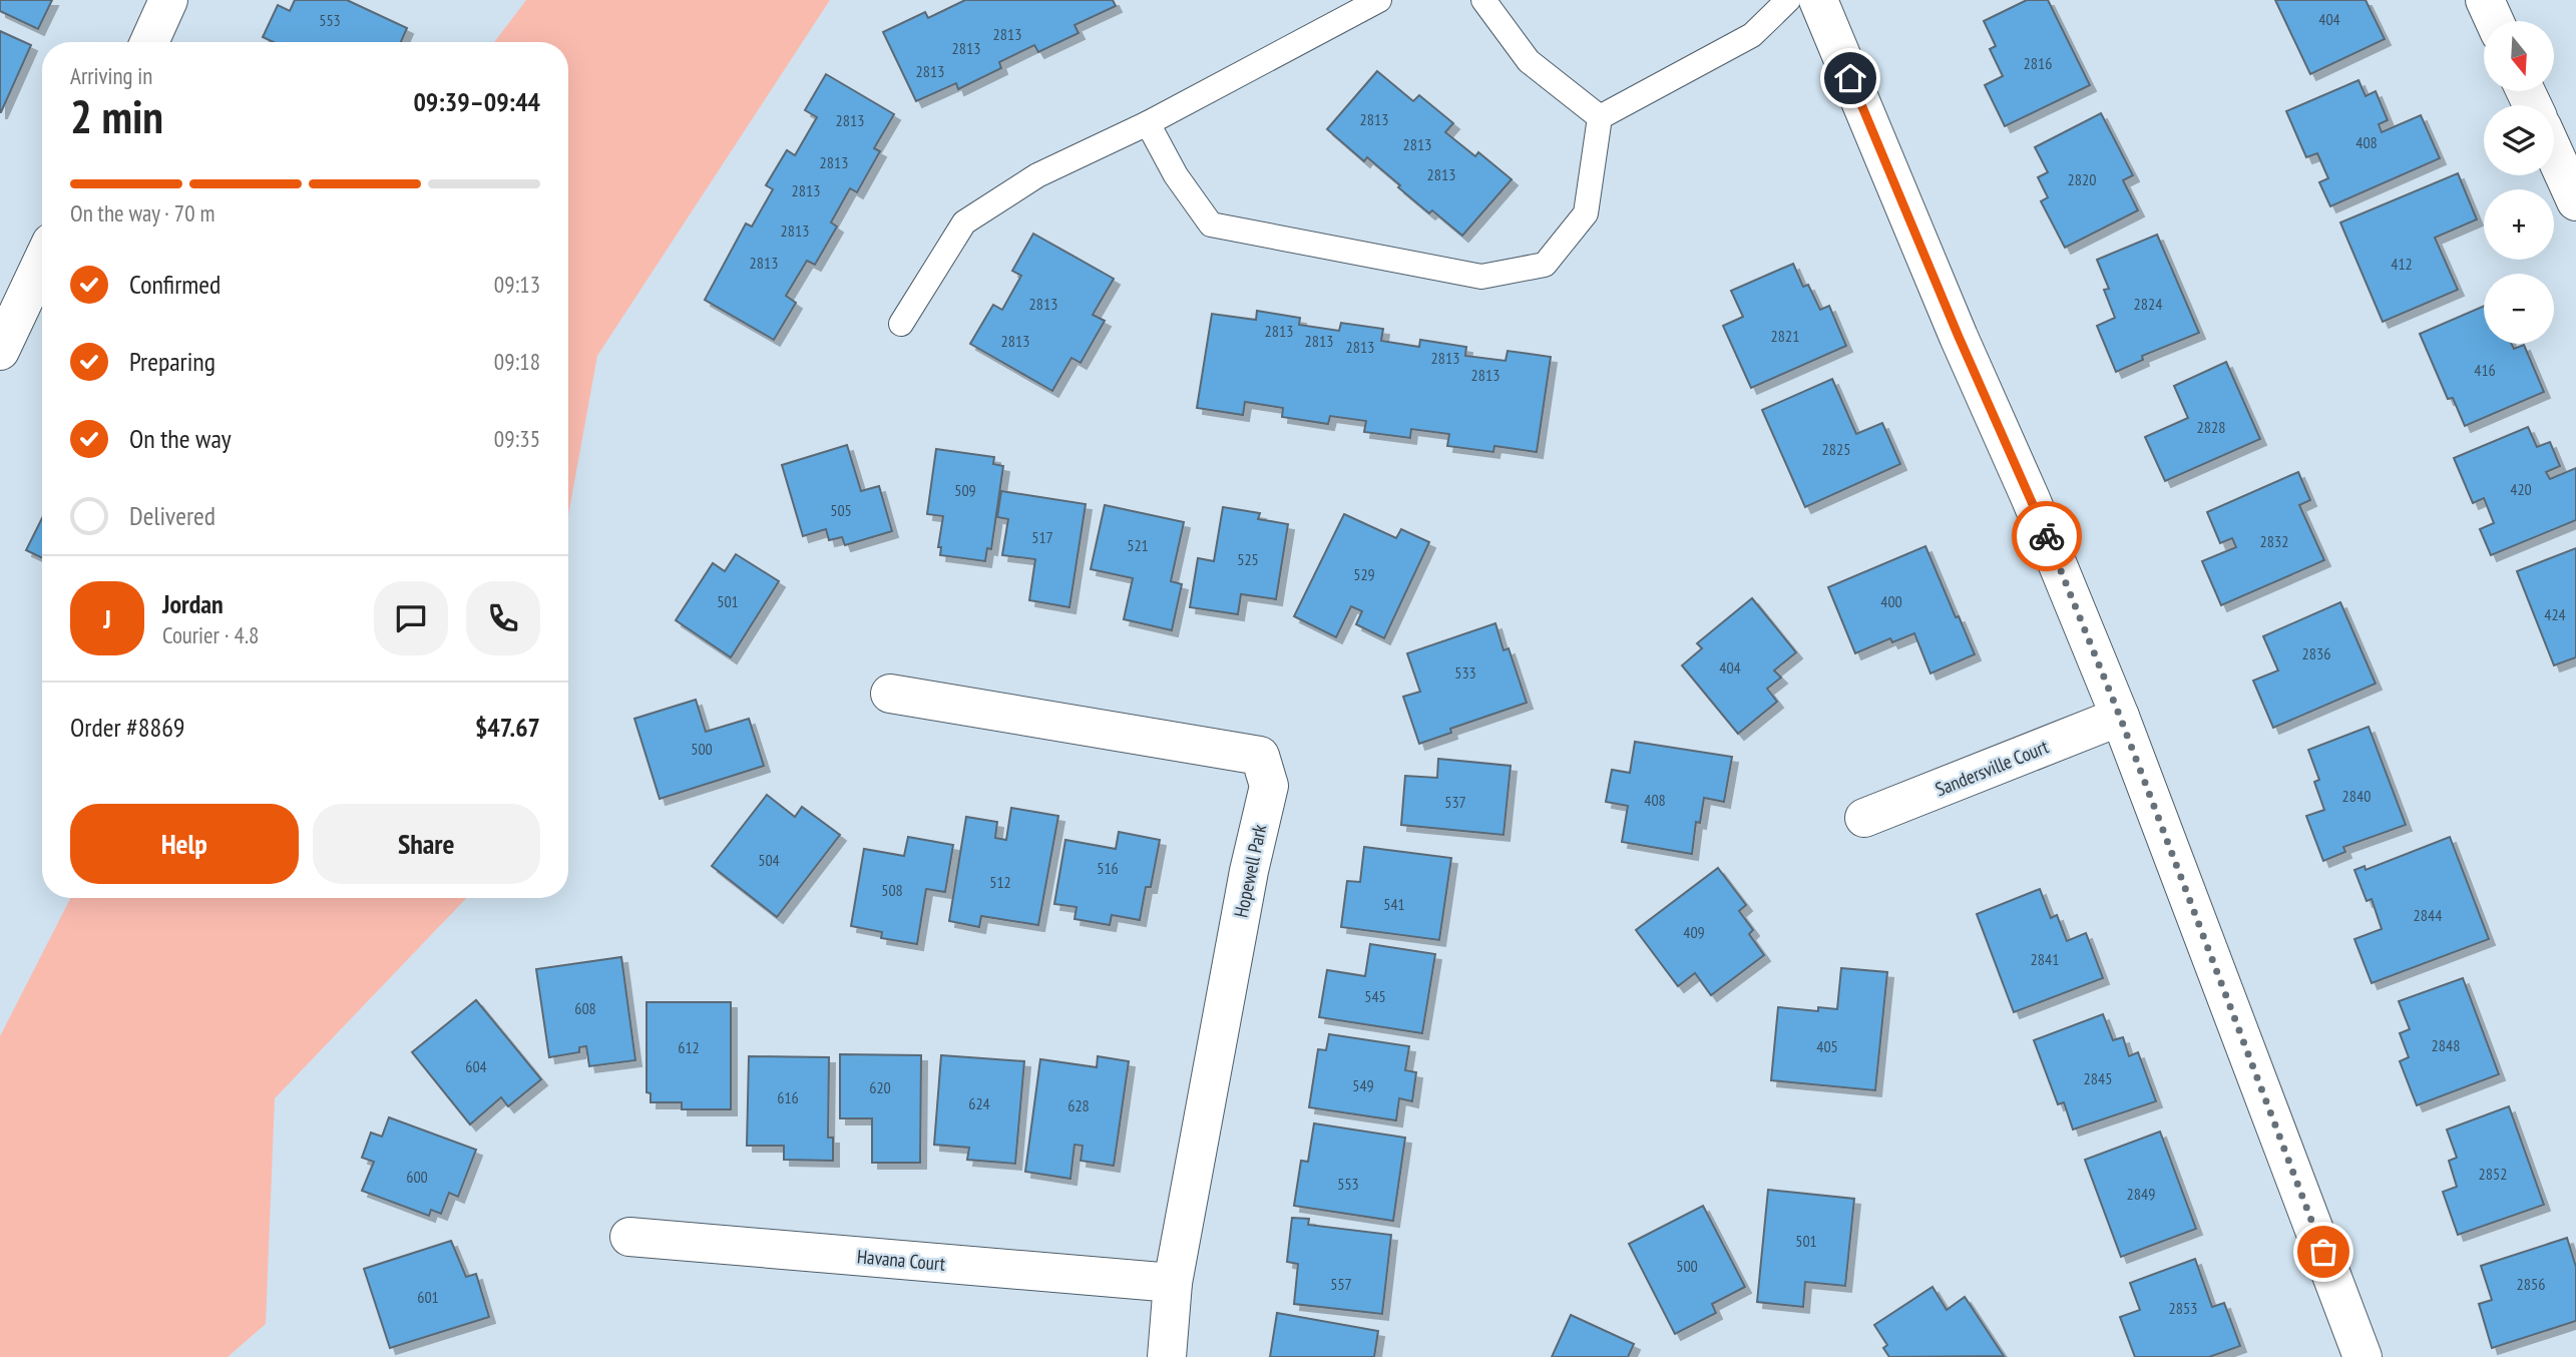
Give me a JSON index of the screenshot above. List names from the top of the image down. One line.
{"streets":{"street":["Sandersville Court","Hopewell Park","Havana Court"]},"crossings":[["Hopewell Park","Havana Court"]],"house_numbers":["404","553","2813","2813","2816","2813","2813","2813","408","2813","2813","2813","2820","2813","2813","2813","412","2813","2824","2813","2821","2813","2813","2813","2813","416","2813","2828","2825","420","509","505","517","2832","521","525","529","501","400","424","2836","404","533","500","2840","408","537","504","516","512","508","541","2844","409","2841","545","608","2848","405","612","604","2845","549","620","616","624","628","2852","600","553","2849","501","500","557","2856","601","2853"],"north":"bottom","page":{"map_buttons":["+","−"],"heading":["2 min","Arriving in","09:39–09:44"],"panel":["Jordan","Courier · 4.8","Order #8869","$47.67"],"bar":"On the way · 70 m","list":[["Confirmed","09:13"],["Preparing","09:18"],["On the way","09:35"],"Delivered"],"round":"J","buttons":["Help","Share"]}}
